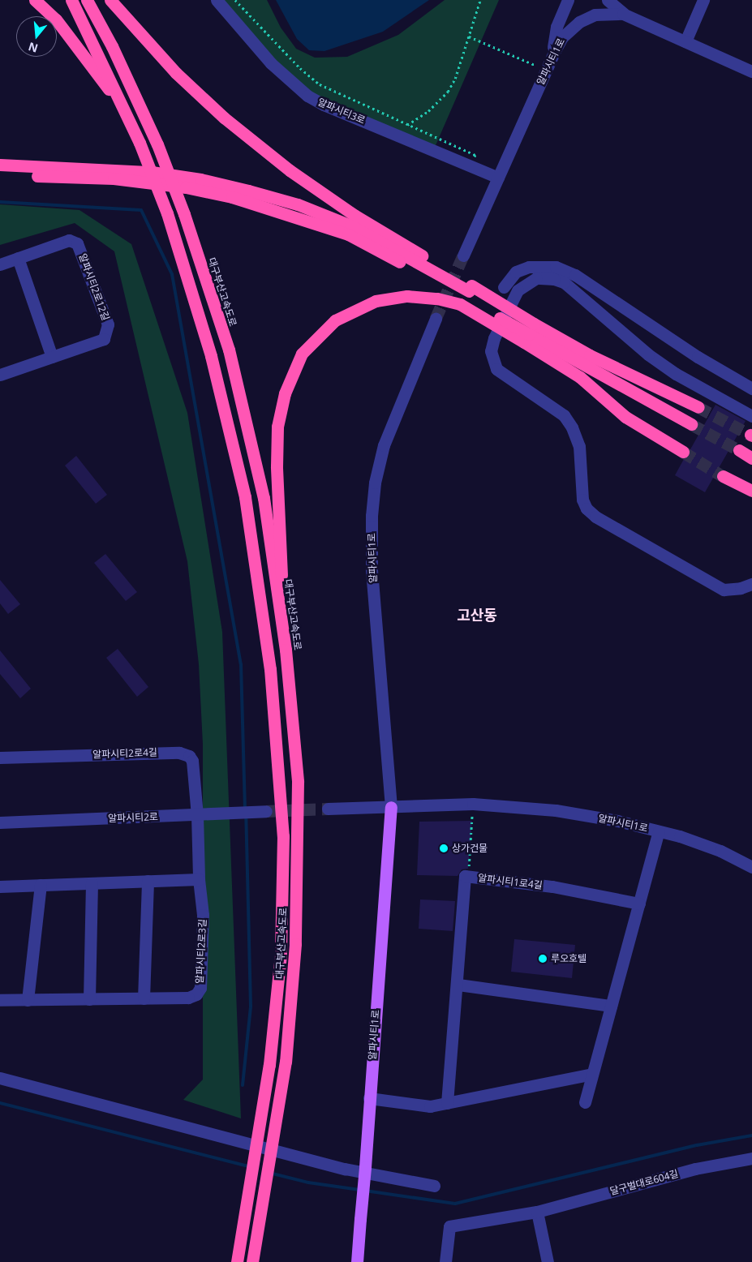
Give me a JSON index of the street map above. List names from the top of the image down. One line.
{"streets":{"highway":["대구부산고속도로"],"main road":["알파시티1로"],"street":["알파시티3로","알파시티2로12길","알파시티2로4길","알파시티2로","알파시티1로4길","알파시티2로3길","달구벌대로604길"]},"crossings":[["알파시티1로","알파시티3로"],["알파시티2로4길","알파시티2로"],["알파시티2로4길","알파시티2로3길"],["알파시티2로","알파시티2로3길"]],"districts":["고산동"],"places":["상가건물","루오호텔"],"north":"bottom"}
